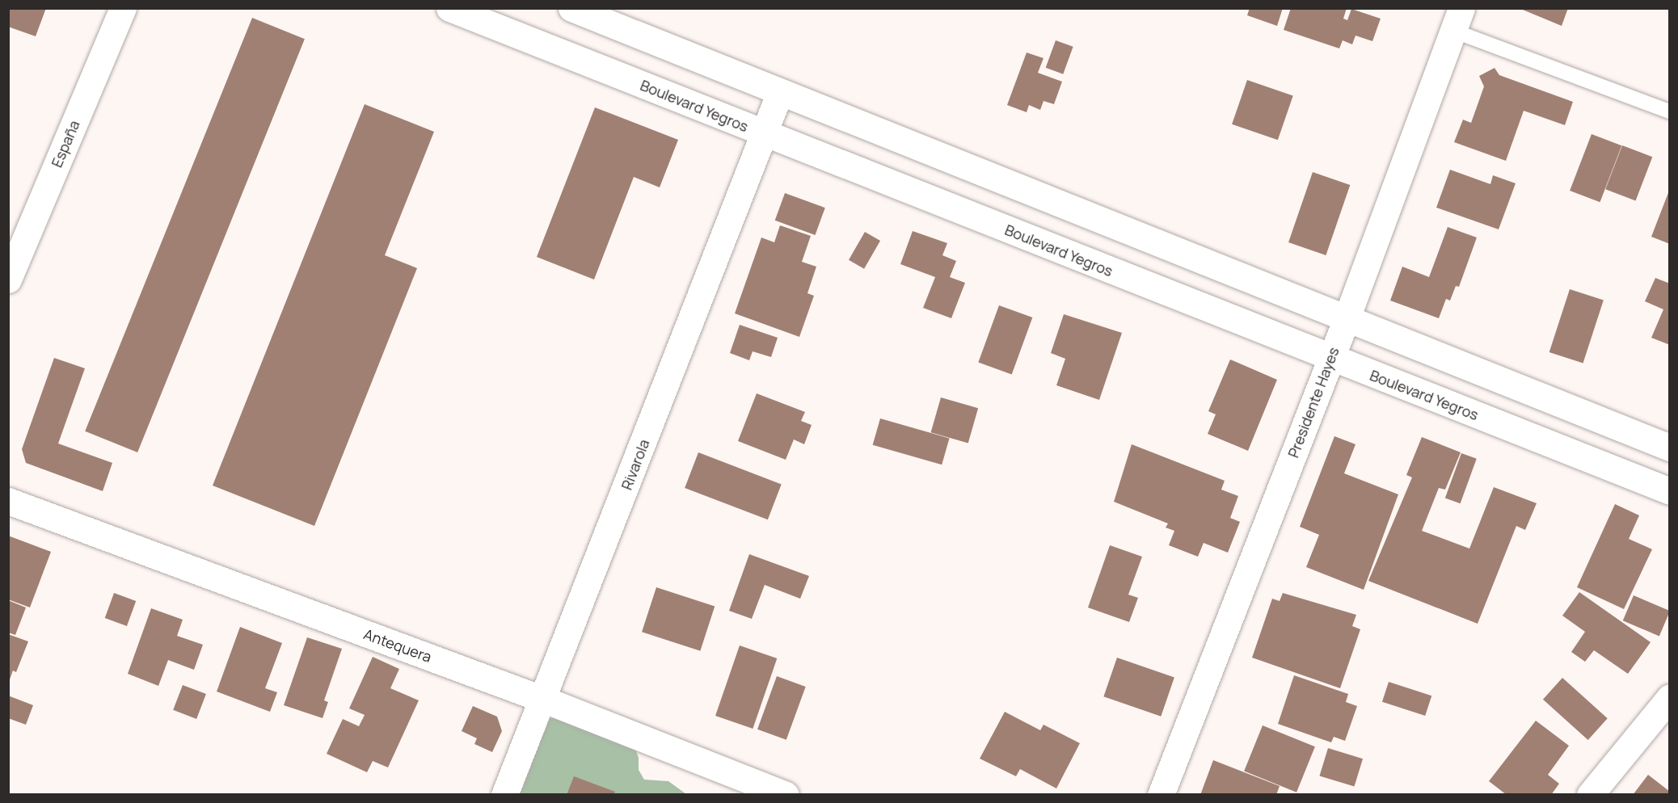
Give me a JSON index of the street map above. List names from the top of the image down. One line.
{"streets":{"street":["Boulevard Yegros","España","Presidente Hayes","Rivarola","Antequera"]},"crossings":[["Boulevard Yegros","Presidente Hayes"],["Boulevard Yegros","Rivarola"],["Rivarola","Antequera"]]}
